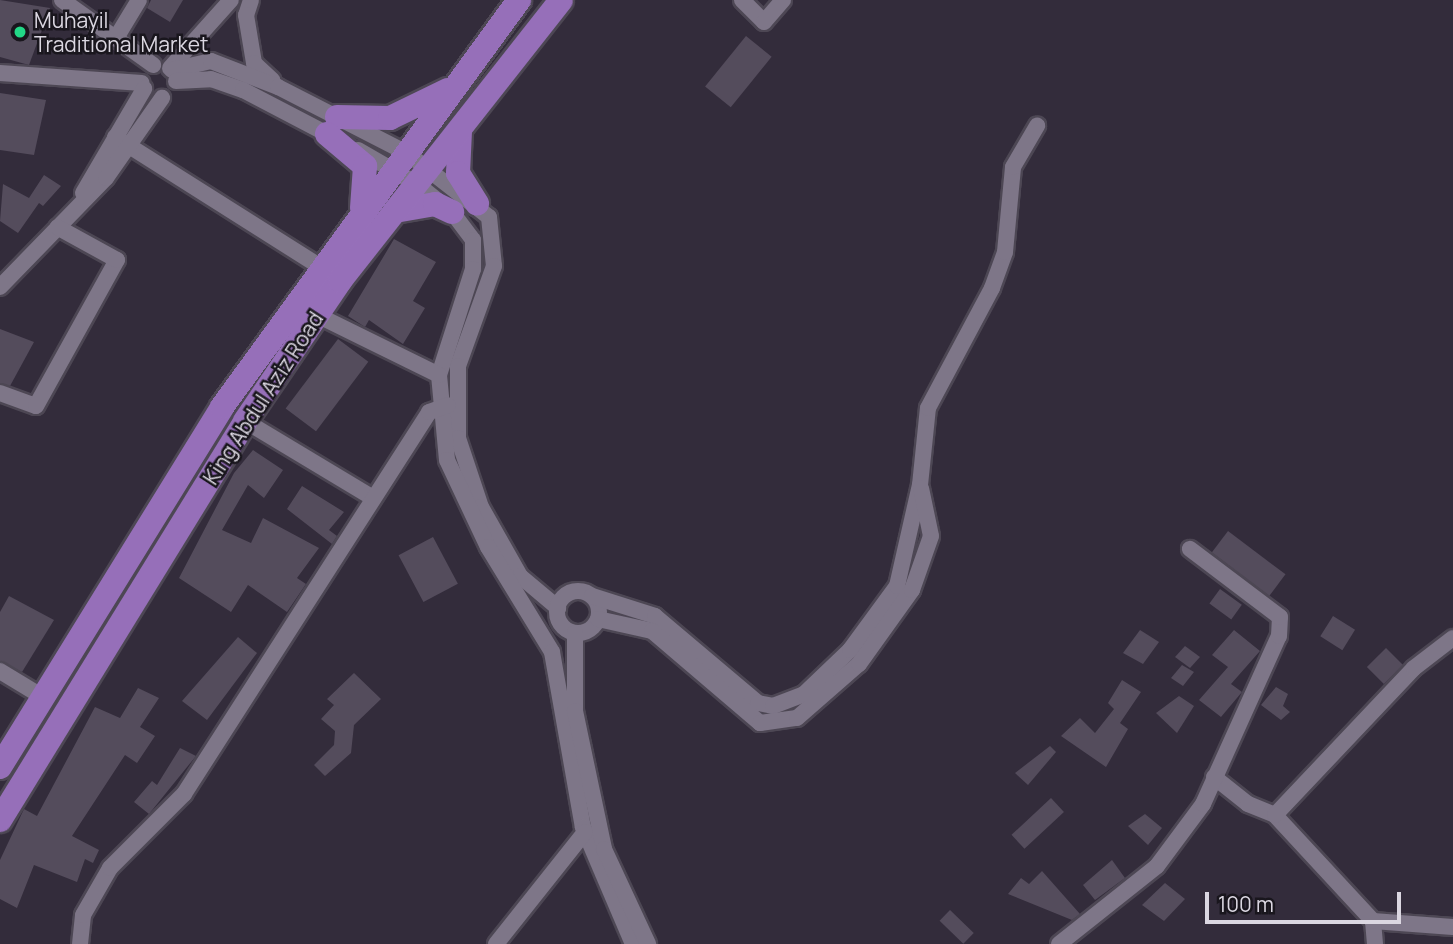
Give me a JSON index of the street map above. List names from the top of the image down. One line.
{"streets":{"main road":["King Abdul Aziz Road"]},"places":["Muhayil Traditional Market"],"scale_bar":"100 m"}
